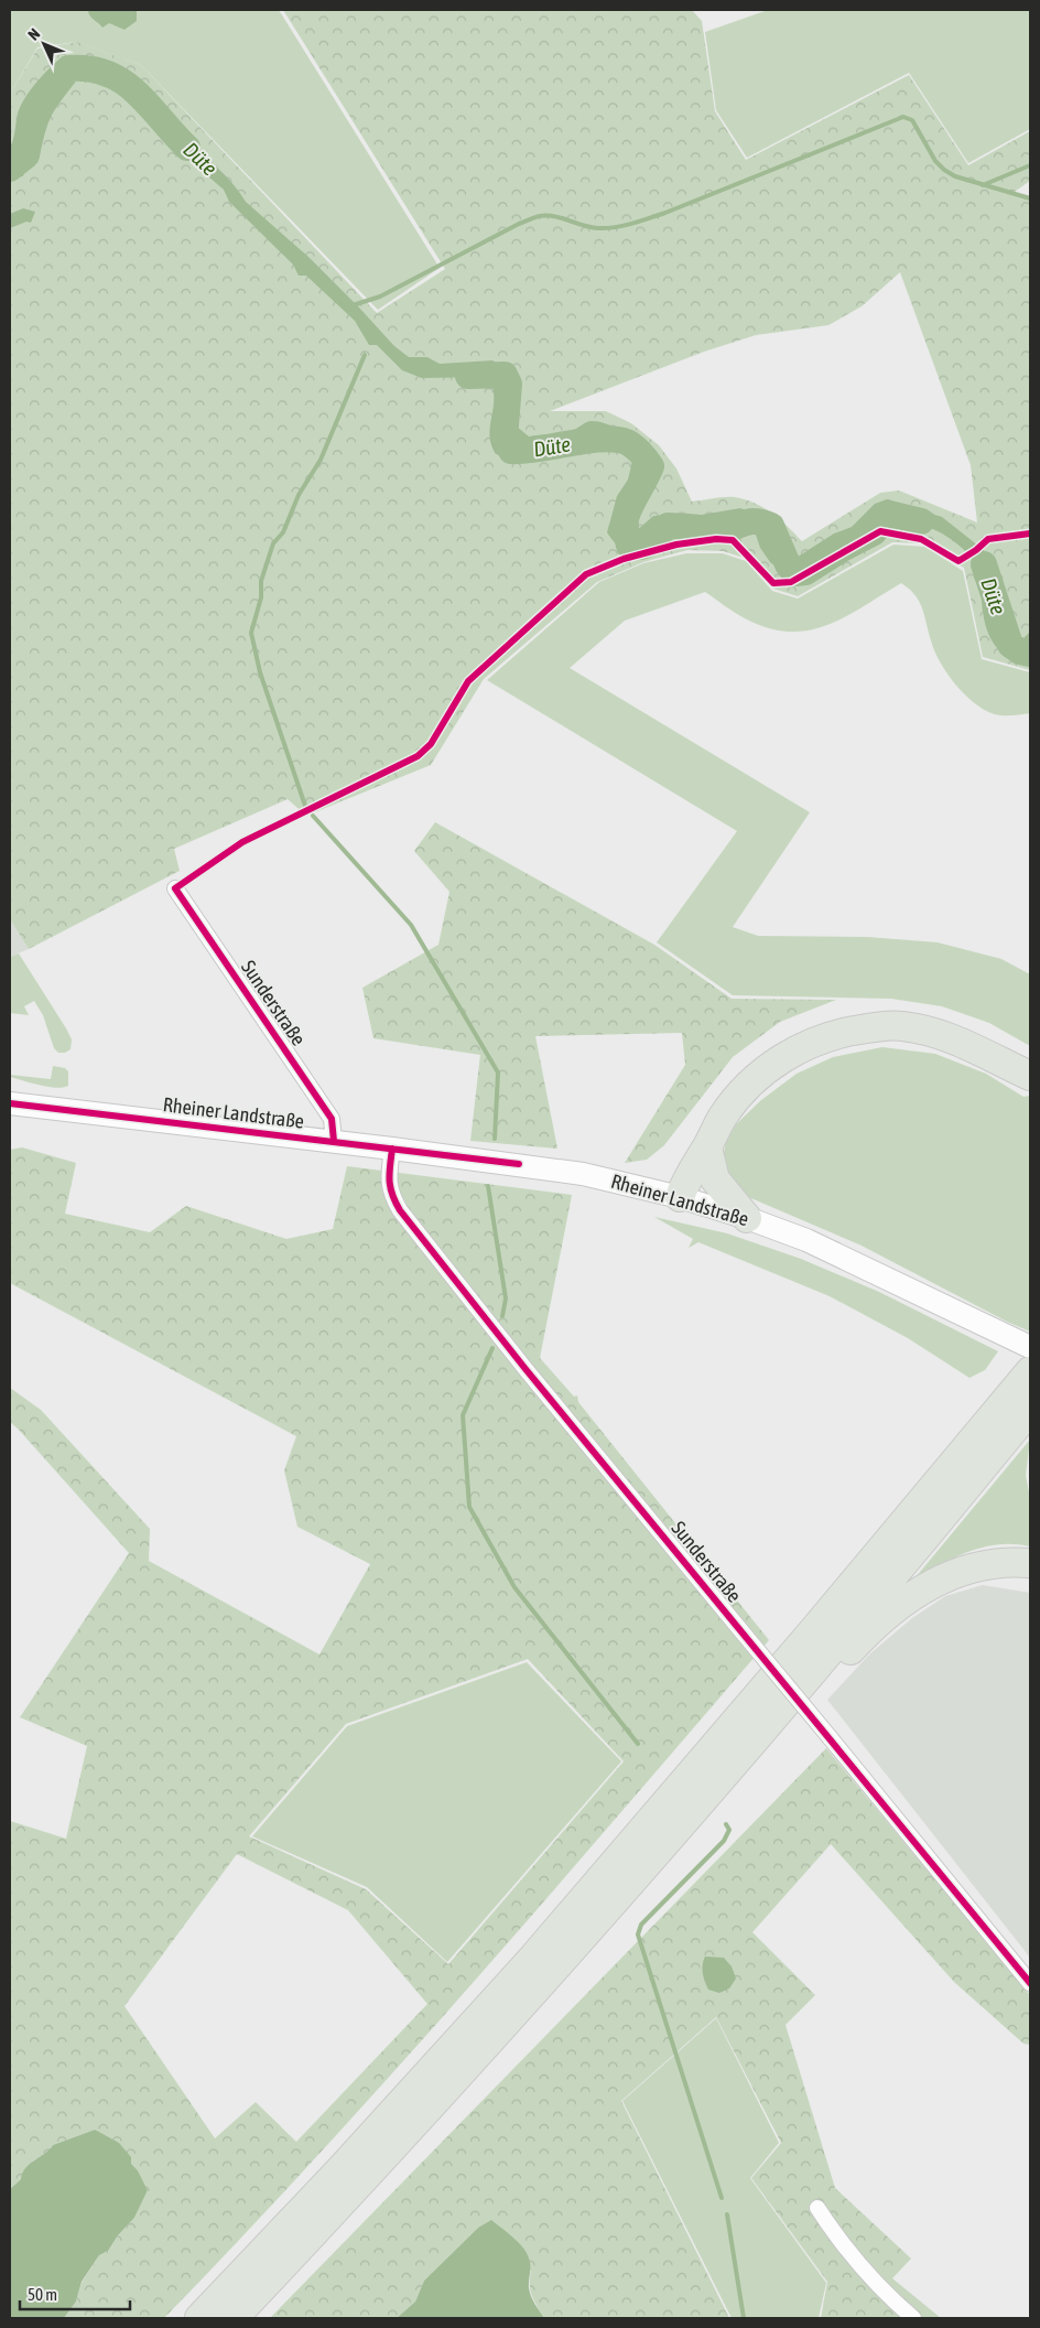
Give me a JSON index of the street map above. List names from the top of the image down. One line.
{"streets":{"main road":["Rheiner Landstraße"],"street":["Sunderstraße"]},"crossings":[["Sunderstraße","Rheiner Landstraße"]],"water":["Düte"],"scale_bar":"50 m","north":"top left"}
